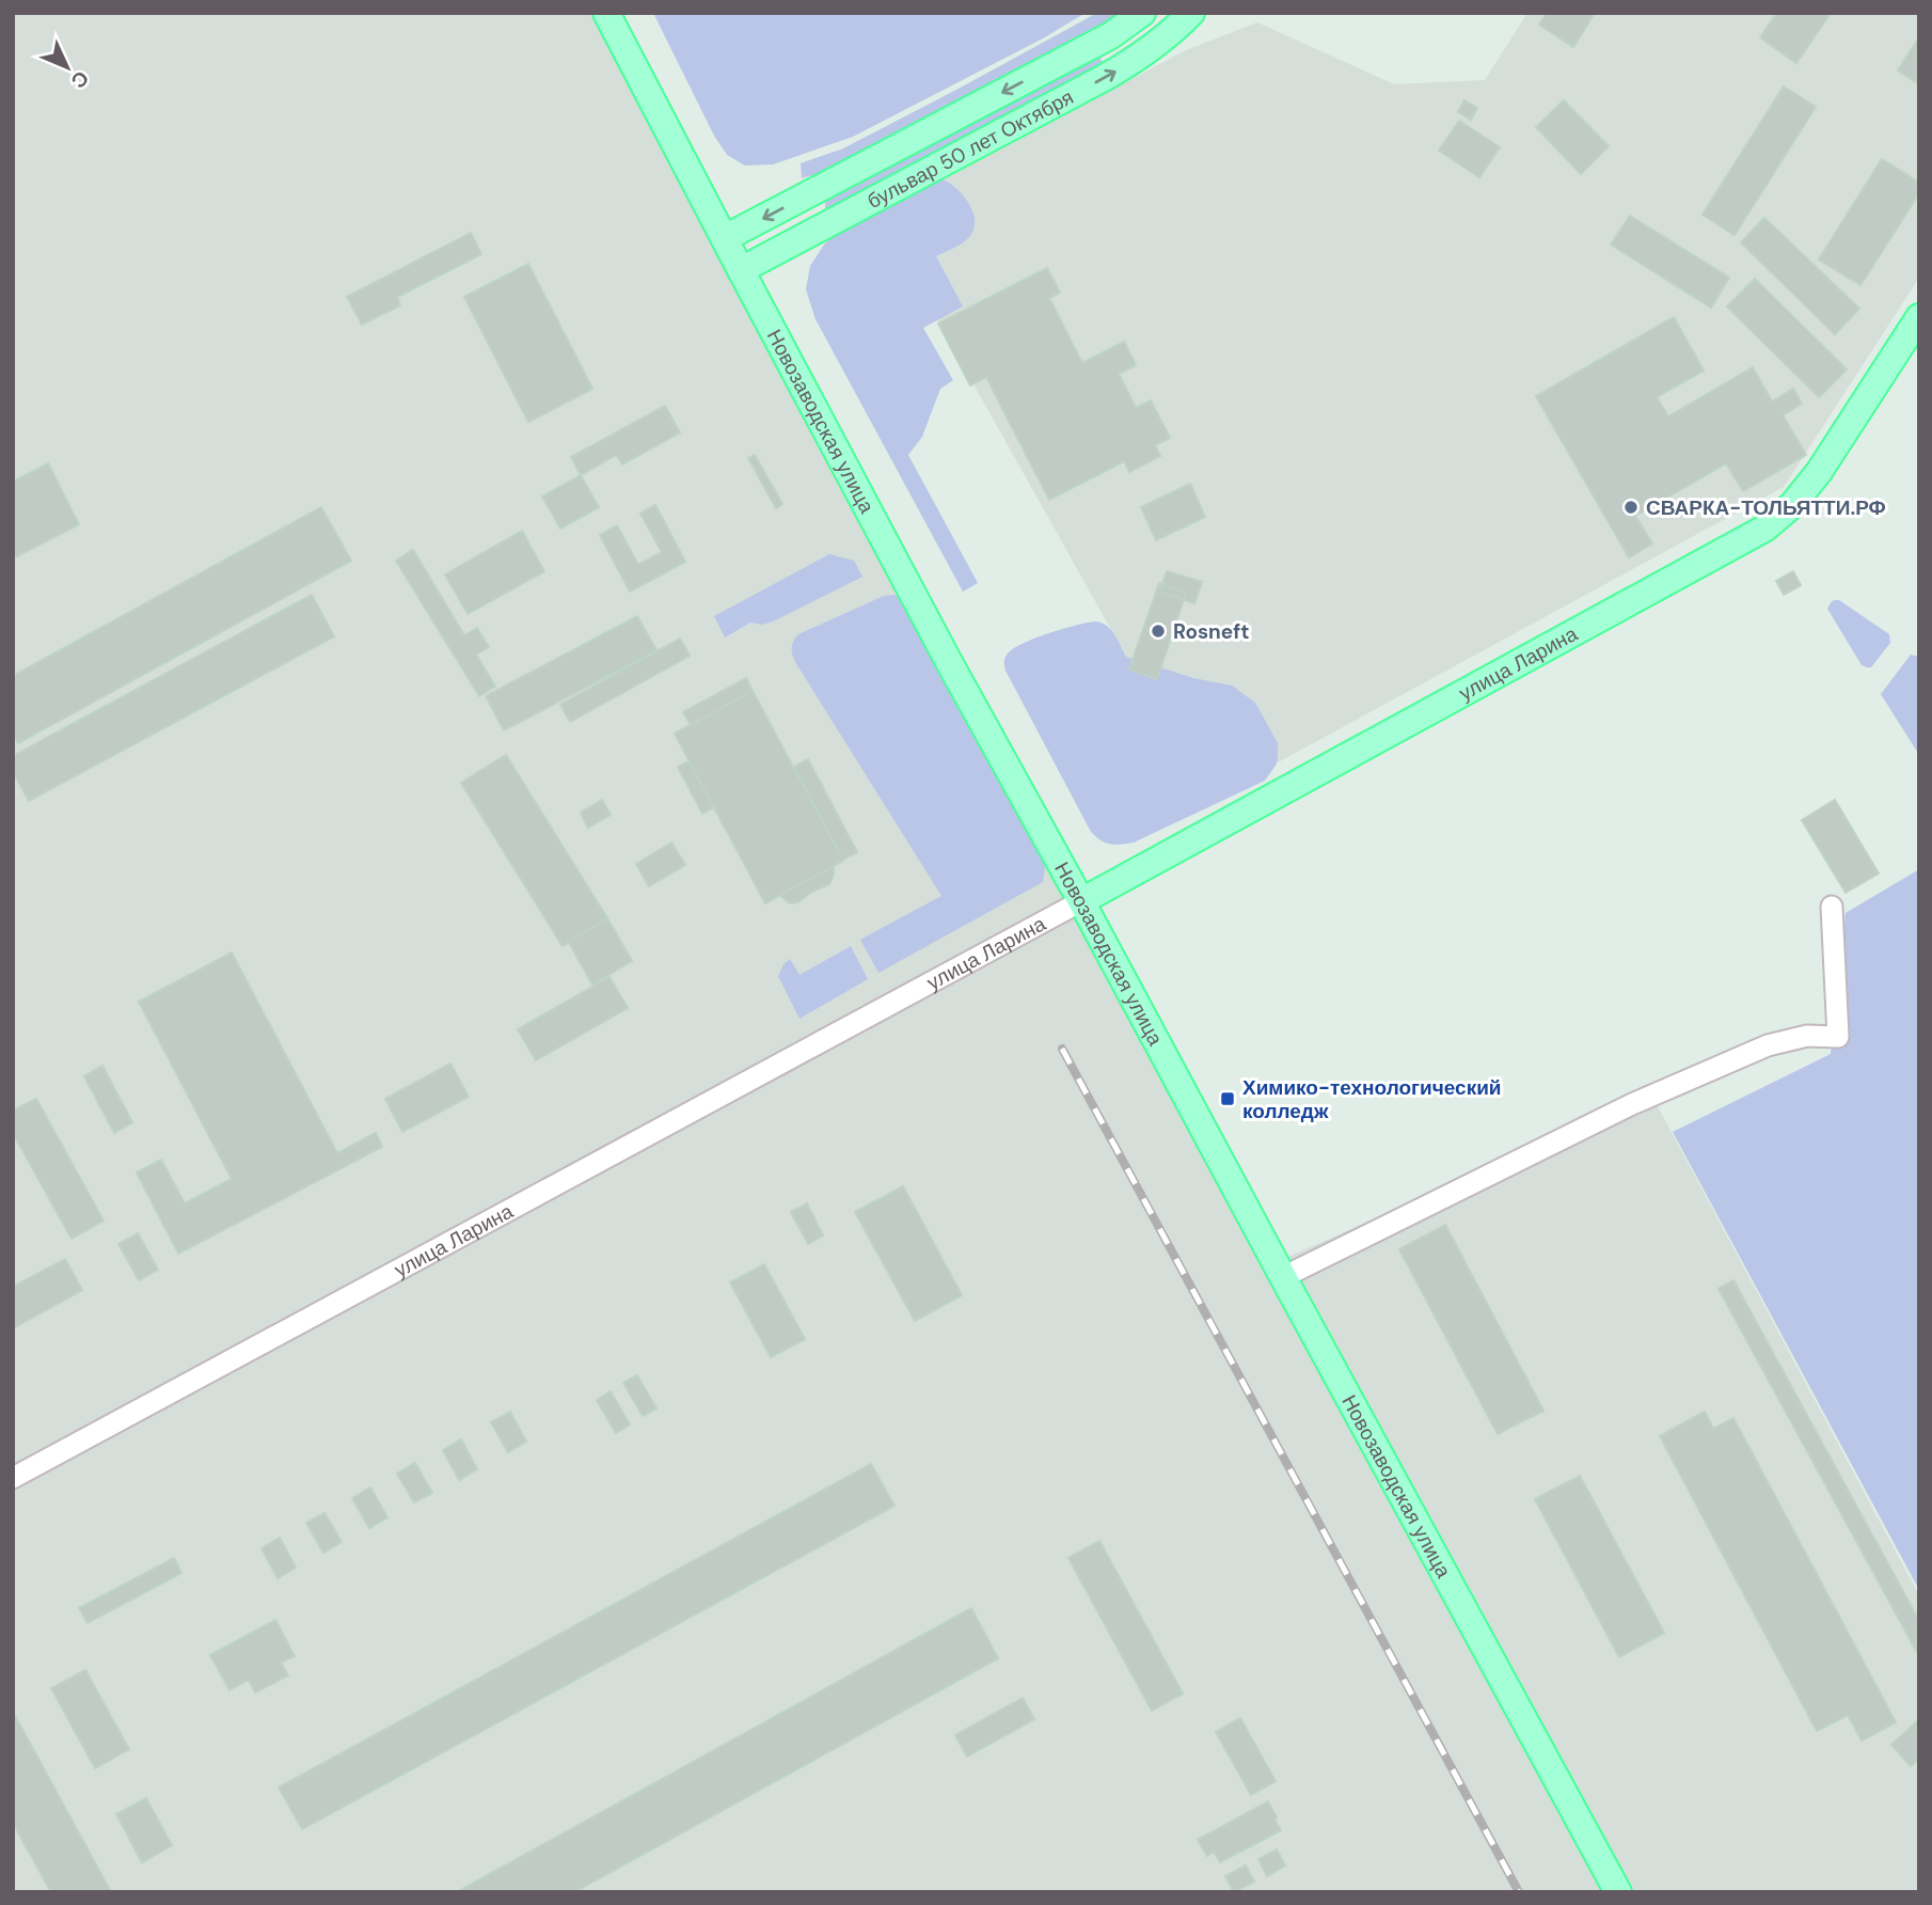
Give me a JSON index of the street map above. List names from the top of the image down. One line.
{"streets":{"main road":["бульвар 50 лет Октября","Новозаводская улица","улица Ларина"]},"crossings":[["бульвар 50 лет Октября","Новозаводская улица"],["Новозаводская улица","улица Ларина"]],"places":{"other":["СВАРКА-ТОЛЬЯТТИ.РФ","Rosneft"],"transit":["Химико-технологический колледж"]},"north":"bottom right"}
